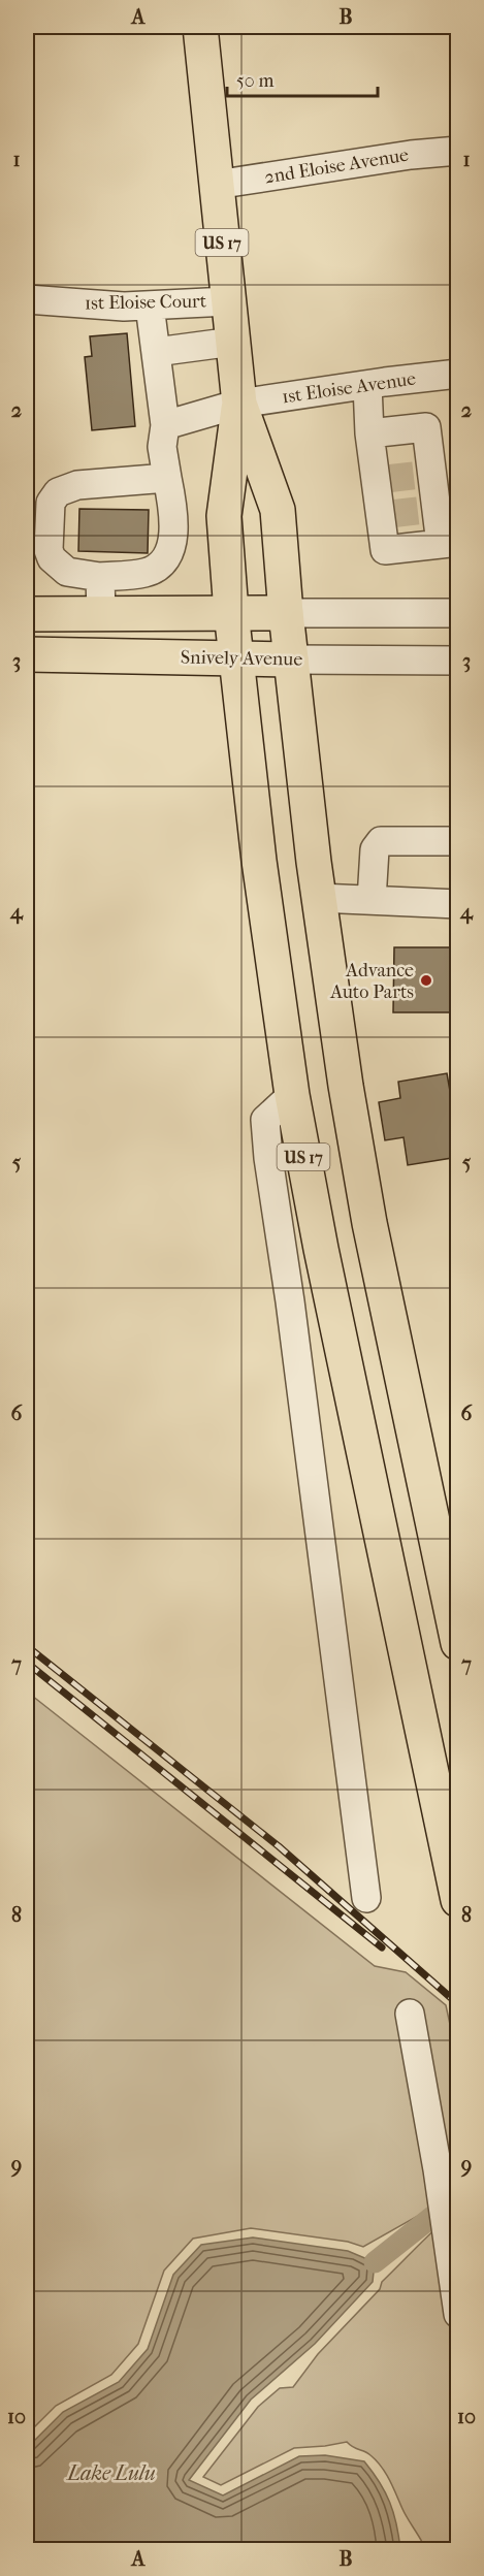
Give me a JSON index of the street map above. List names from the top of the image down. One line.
{"streets":{"main road":["US 17","Snively Avenue"],"street":["2nd Eloise Avenue","1st Eloise Court","1st Eloise Avenue"]},"crossings":[["2nd Eloise Avenue","US 17"],["US 17","1st Eloise Court"],["US 17","1st Eloise Avenue"],["US 17","Snively Avenue"]],"water":["Lake Lulu"],"places":["Advance Auto Parts"],"scale_bar":"50 m","grid":{"columns":["A","B"],"rows":["1","2","3","4","5","6","7","8","9","10"]}}
